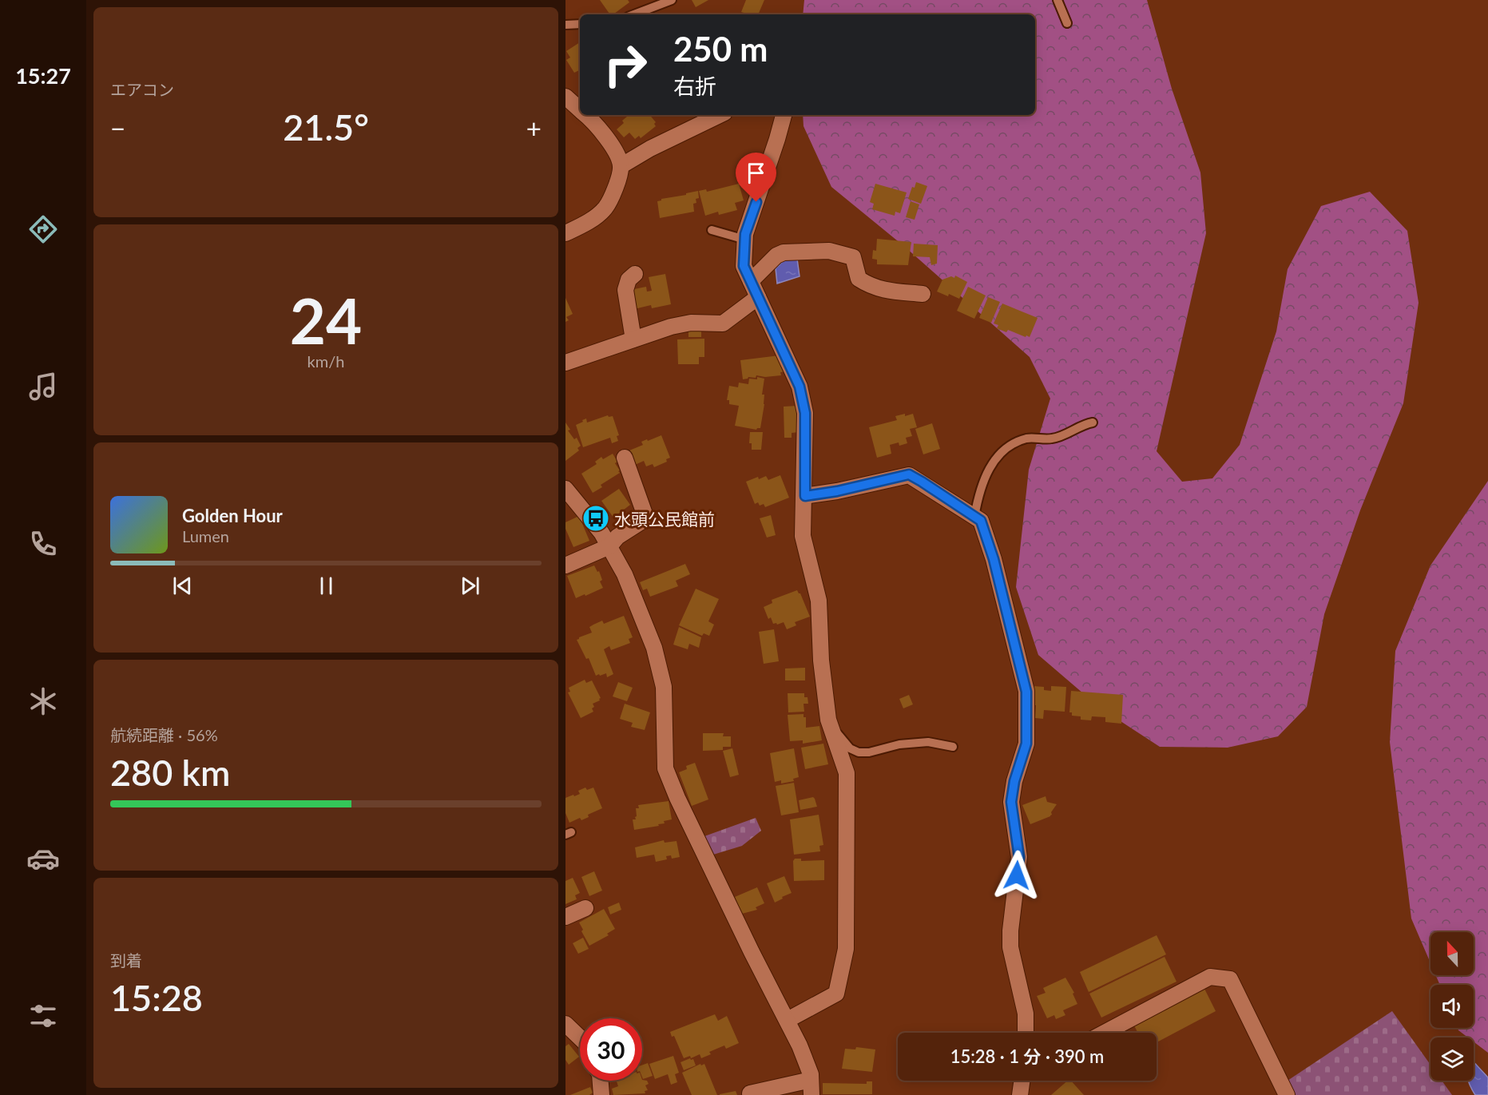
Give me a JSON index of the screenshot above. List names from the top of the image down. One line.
{"places":{"bus stop":["水頭公民館前"]},"north":"top","page":{"tabs":"15:27","tile":["エアコン",["24","km/h"],["航続距離 · 56%","280 km"],["到着","15:28"]],"turn":["250 m","右折"],"heat":["−","21.5°","+"],"song":["Golden Hour","Lumen"],"limit":"30","trip":"15:28 · 1 分 · 390 m"}}
